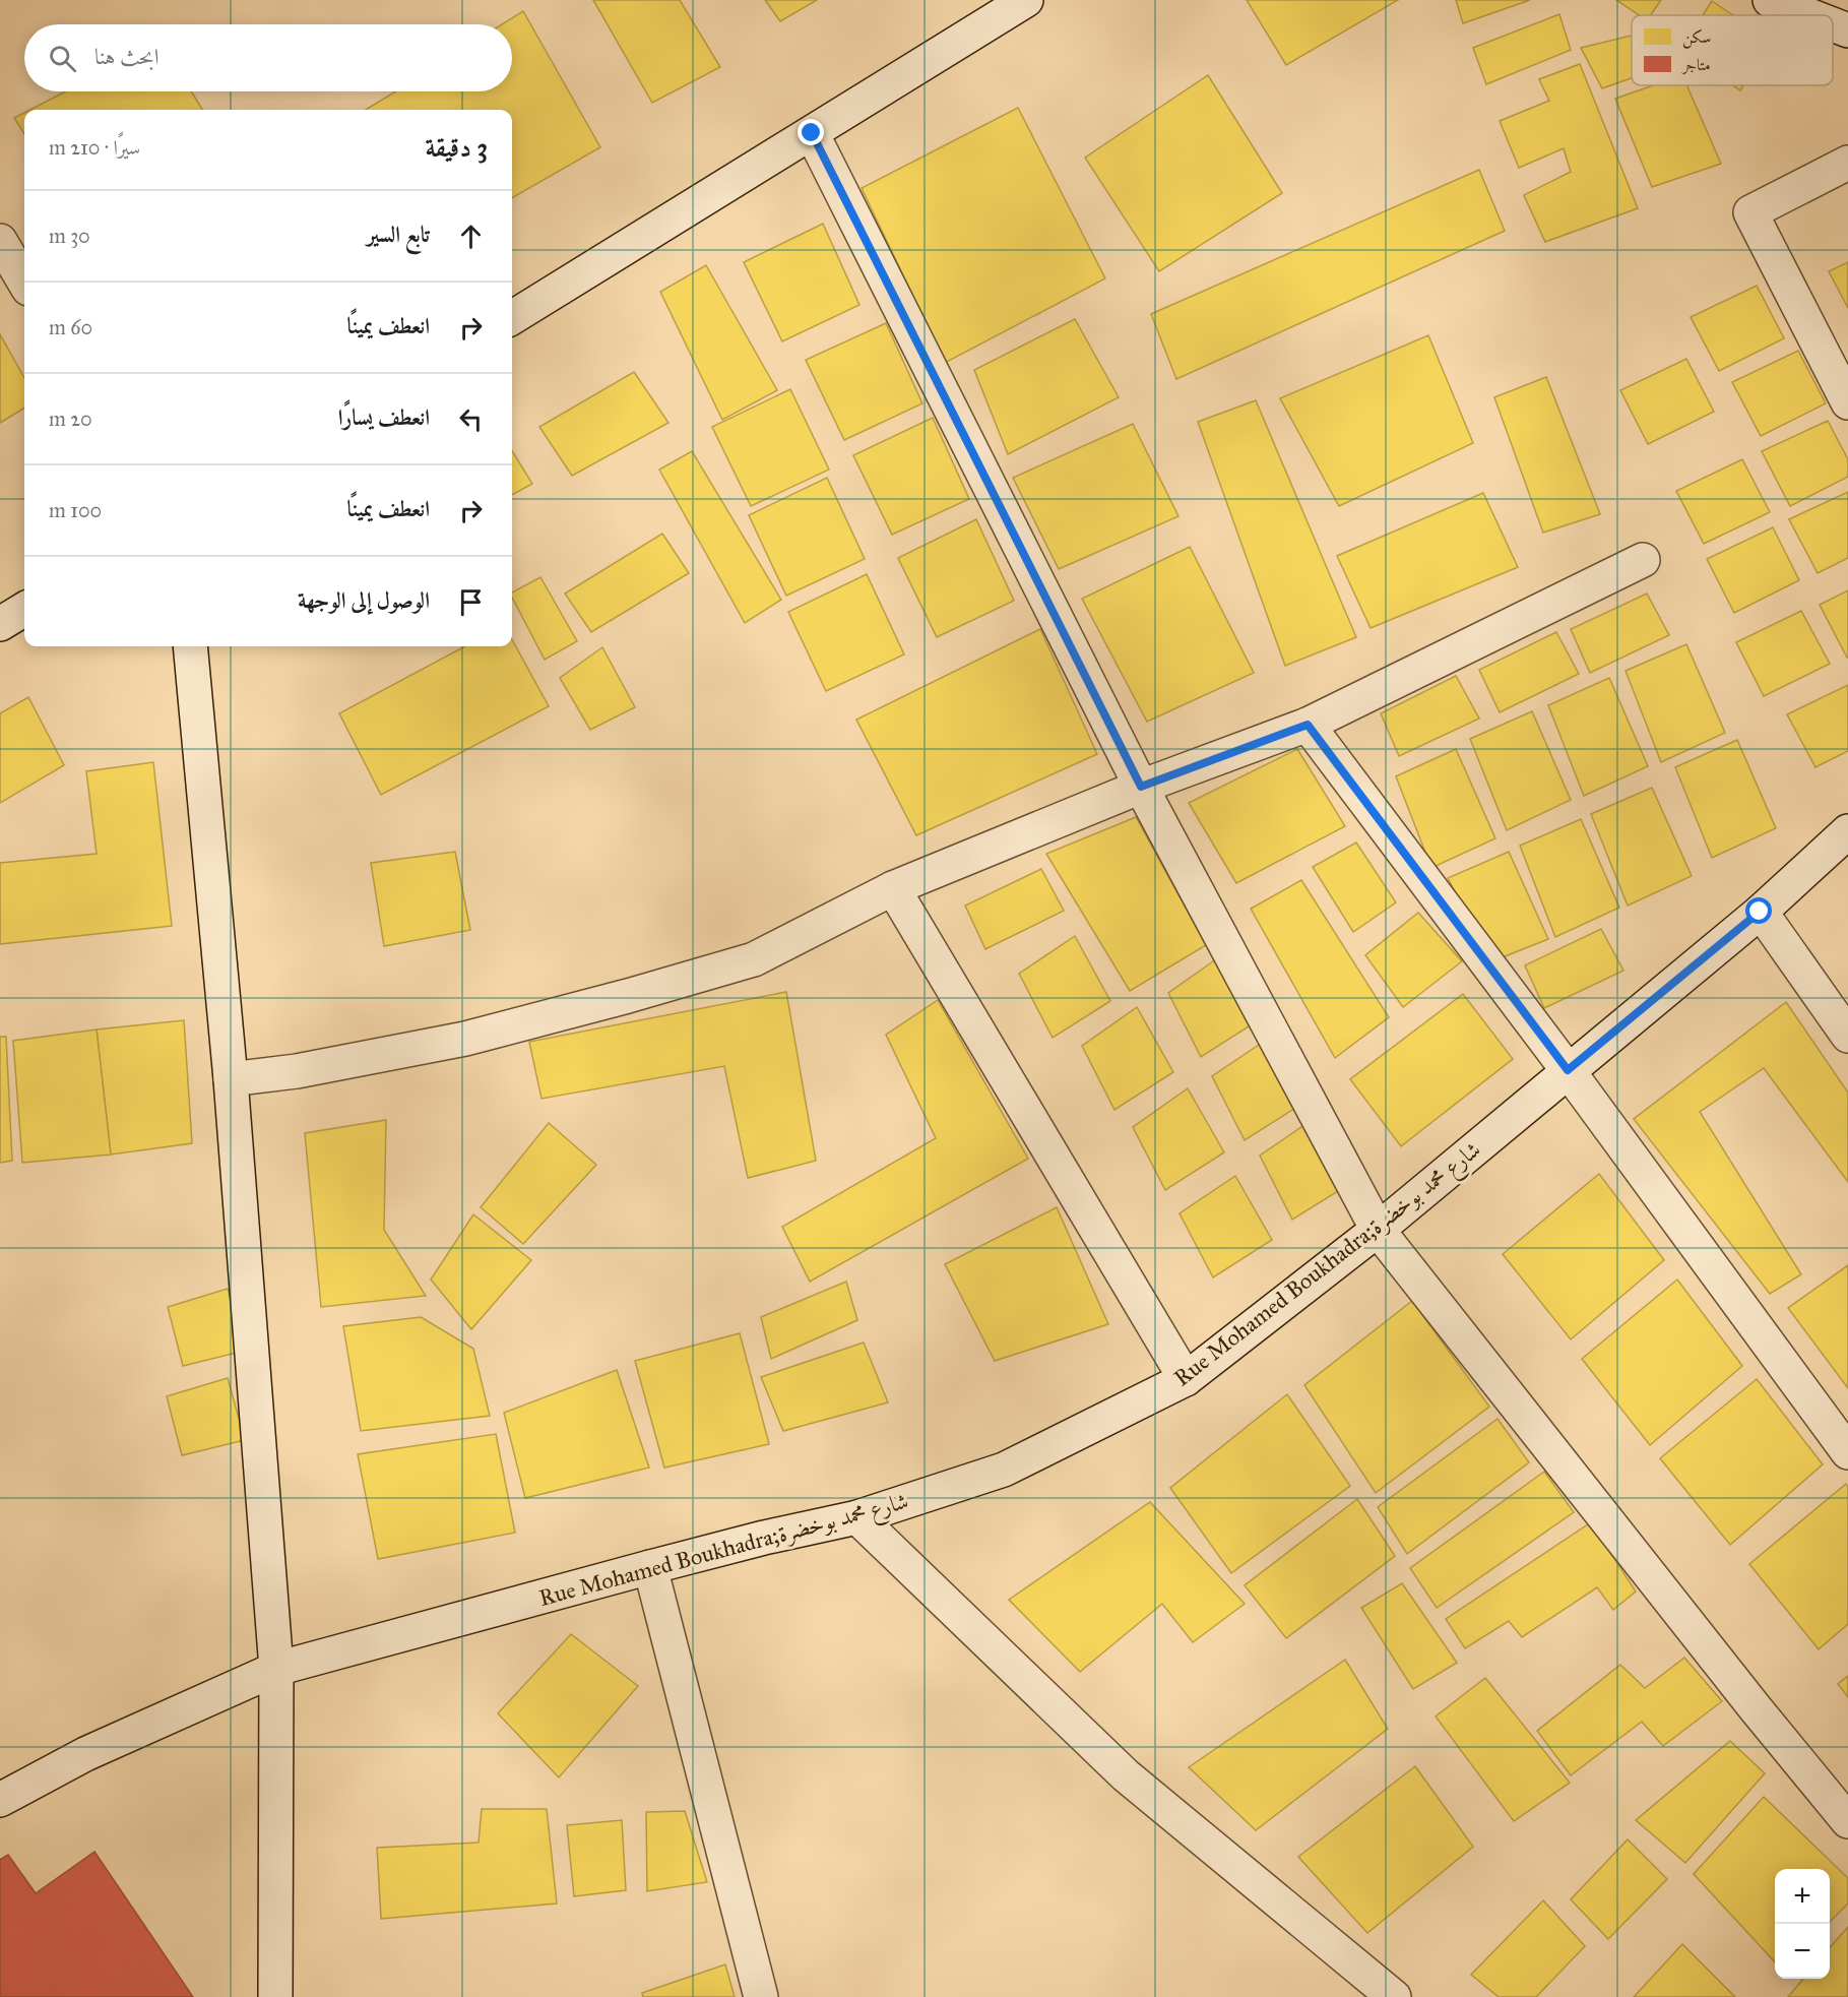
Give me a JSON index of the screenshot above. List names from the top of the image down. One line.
{"streets":{"street":["Rue Mohamed Boukhadra;شارع محمد بوخضرة"]},"legend":["سكن","متاجر"],"page":{"search":"ابحث هنا","heading":["3 دقيقة","سيرًا · 210 m"],"list":[["تابع السير","30 m"],["انعطف يمينًا","60 m"],["انعطف يسارًا","20 m"],["انعطف يمينًا","100 m"],"الوصول إلى الوجهة"],"map_buttons":["+","−"]}}
